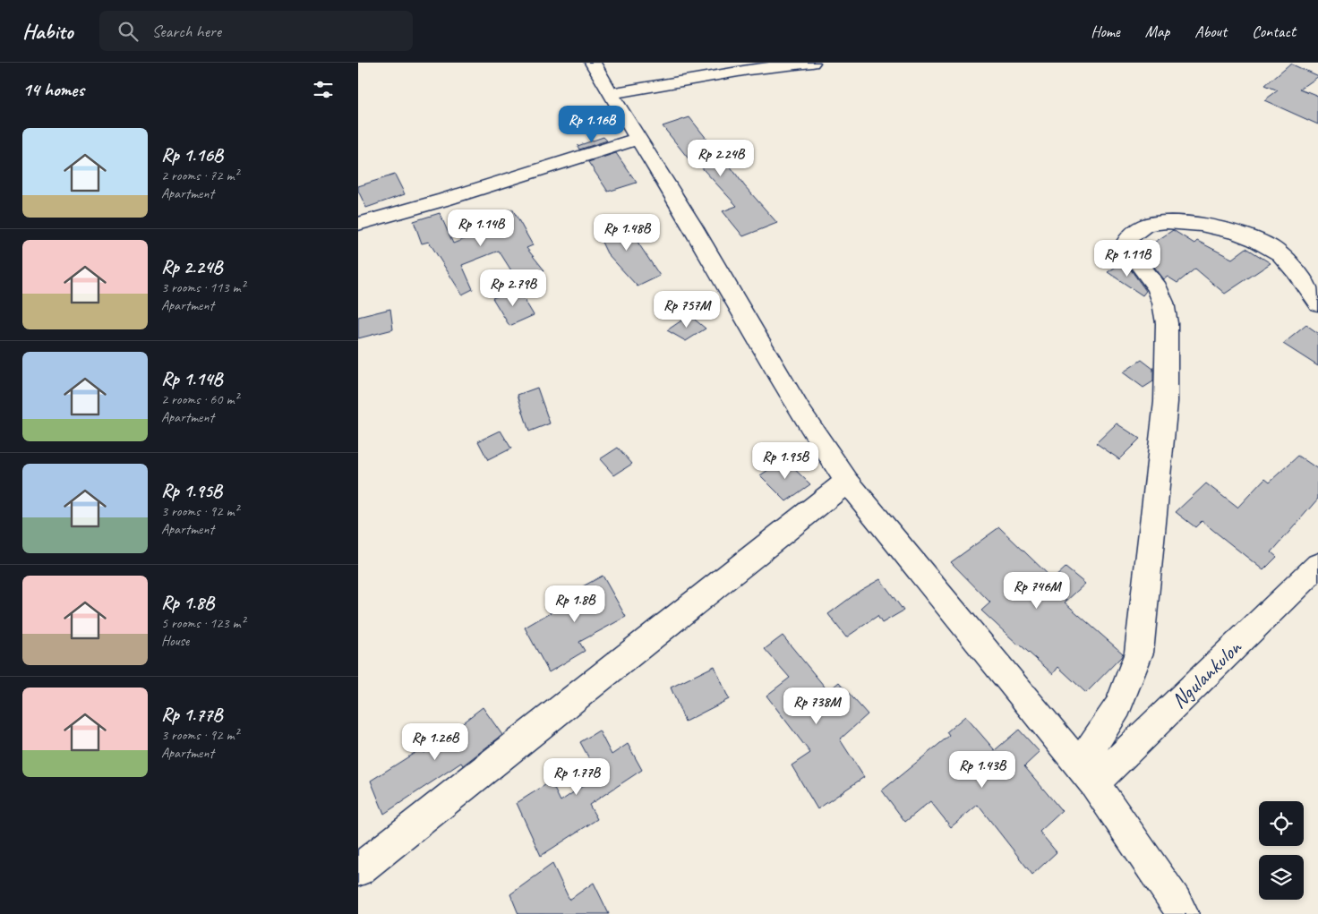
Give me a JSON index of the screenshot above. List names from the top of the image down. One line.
{"streets":{"street":["Ngulankulon"]},"page":{"header":"Habito","search":"Search here","nav":["Home","Map","About","Contact"],"heading":"14 homes","price":["Rp 1.16B","Rp 2.24B","Rp 1.14B","Rp 1.48B","Rp 1.11B","Rp 2.79B","Rp 757M","Rp 1.95B","Rp 746M","Rp 1.8B","Rp 738M","Rp 1.26B","Rp 1.43B","Rp 1.77B"],"list":[{"name":"Rp 1.16B","note":"2 rooms · 72 m² · Apartment"},{"name":"Rp 2.24B","note":"3 rooms · 113 m² · Apartment"},{"name":"Rp 1.14B","note":"2 rooms · 60 m² · Apartment"},{"name":"Rp 1.95B","note":"3 rooms · 92 m² · Apartment"},{"name":"Rp 1.8B","note":"5 rooms · 123 m² · House"},{"name":"Rp 1.77B","note":"3 rooms · 92 m² · Apartment"}]}}
